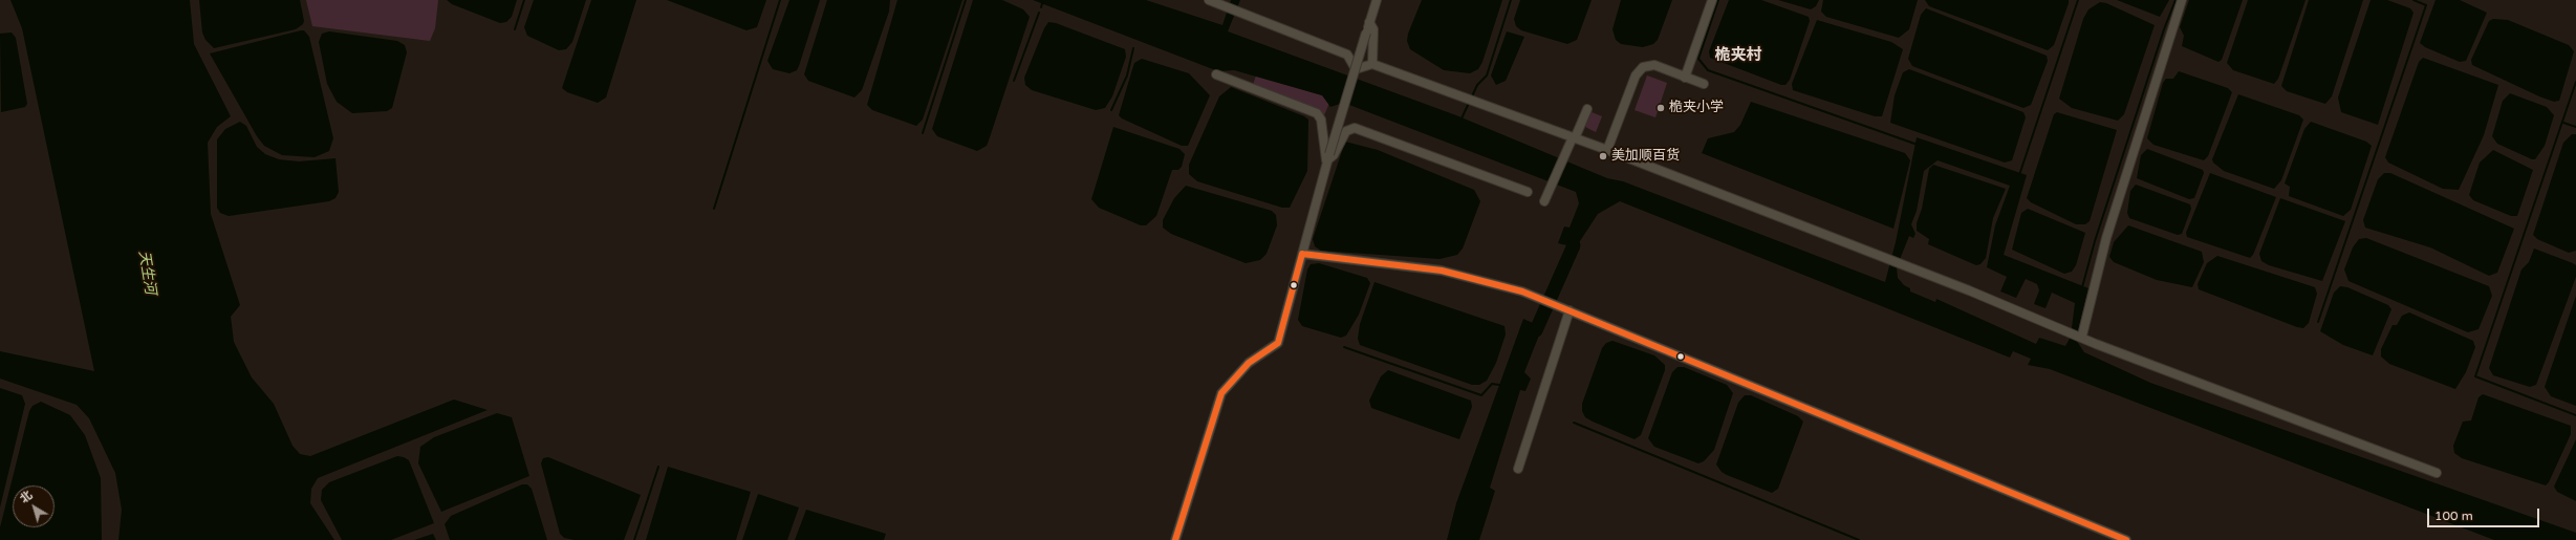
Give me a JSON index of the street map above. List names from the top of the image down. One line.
{"districts":["桅夹村"],"water":["天生河"],"places":["桅夹小学","美加顺百货"],"scale_bar":"100 m","north":"top left"}
